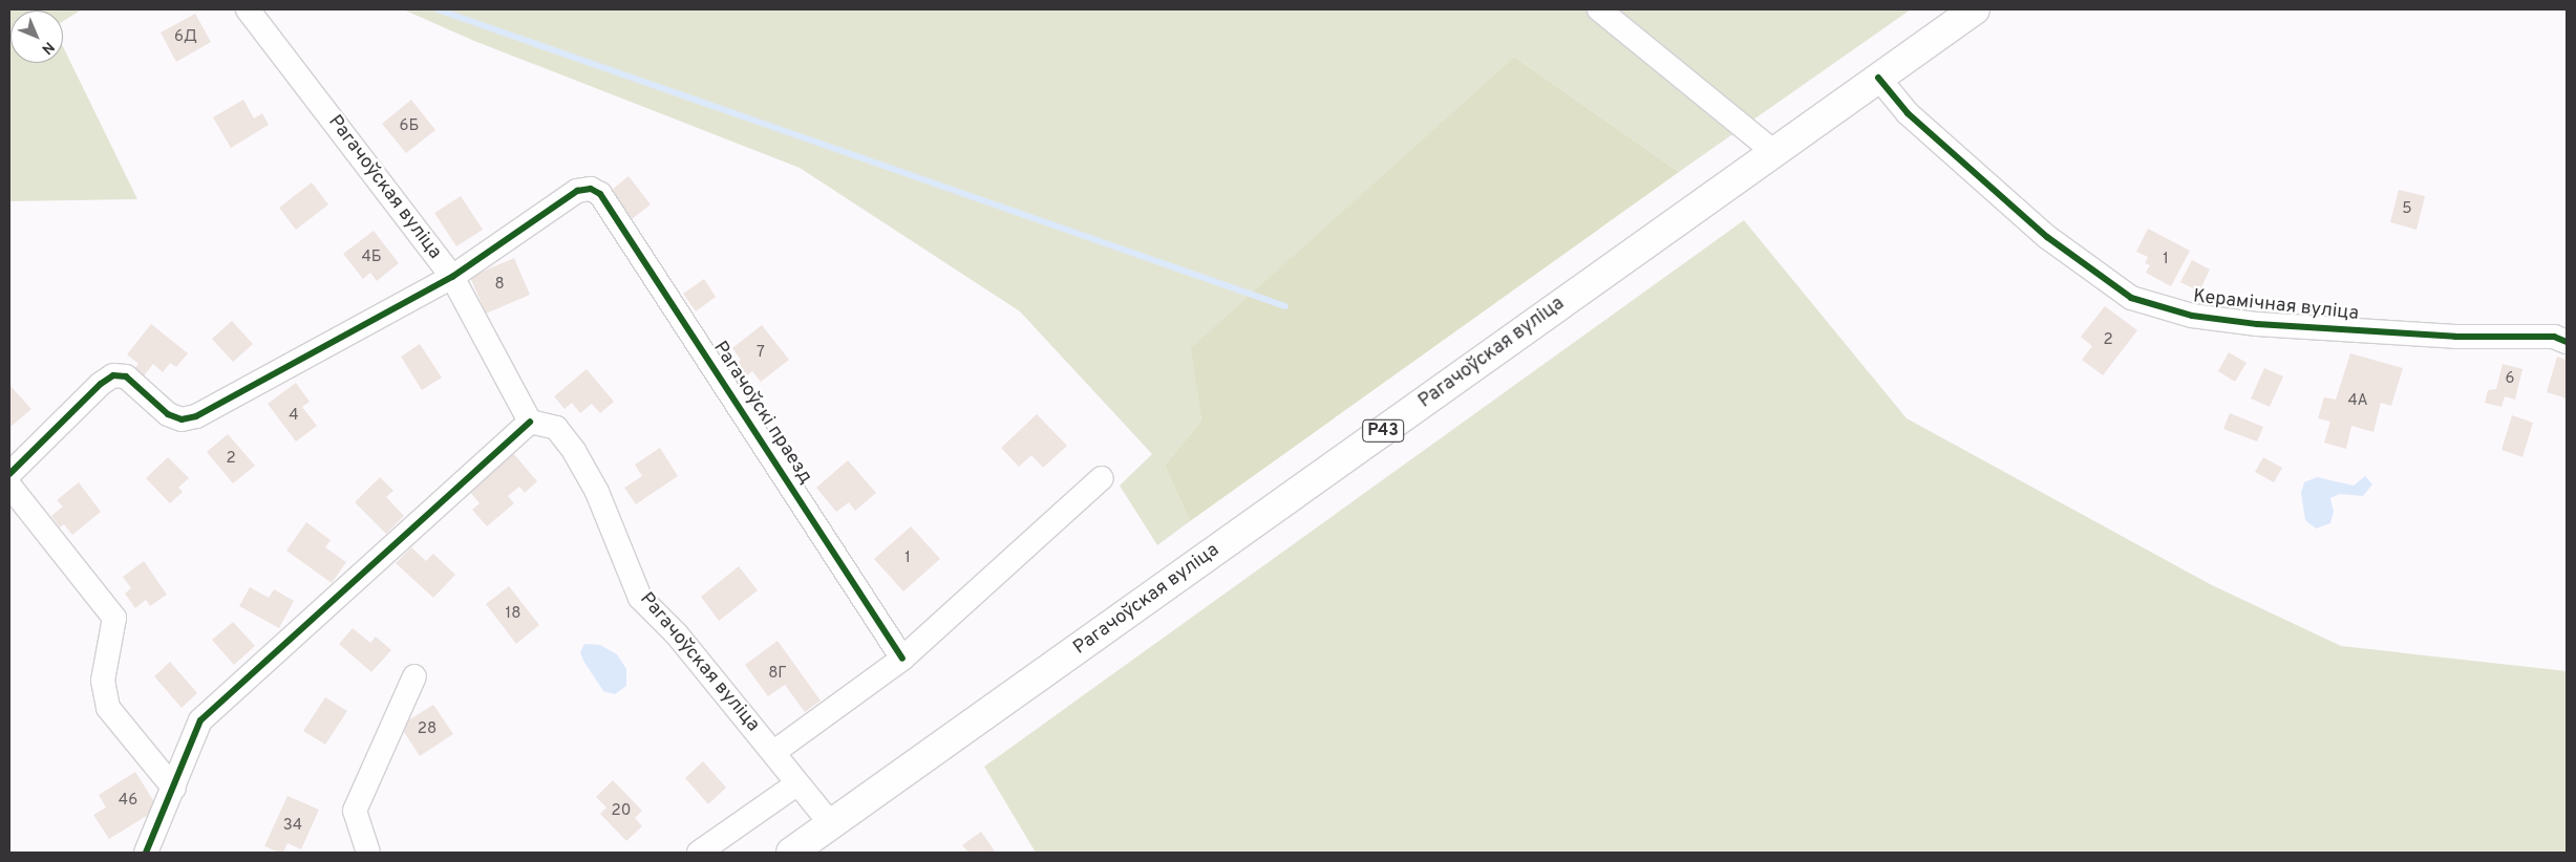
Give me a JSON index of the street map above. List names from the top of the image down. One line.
{"streets":{"main road":["Рагачоўская вуліца","Р43"],"street":["Керамічная вуліца","Рагачоўскі праезд"]},"crossings":[["Рагачоўская вуліца","Керамічная вуліца"],["Рагачоўская вуліца","Рагачоўскі праезд"]],"house_numbers":["6Д","6Б","5","4Б","1","8","2","7","6","4А","4","2","1","18","8Г","28","46","20","34"],"north":"bottom right"}
